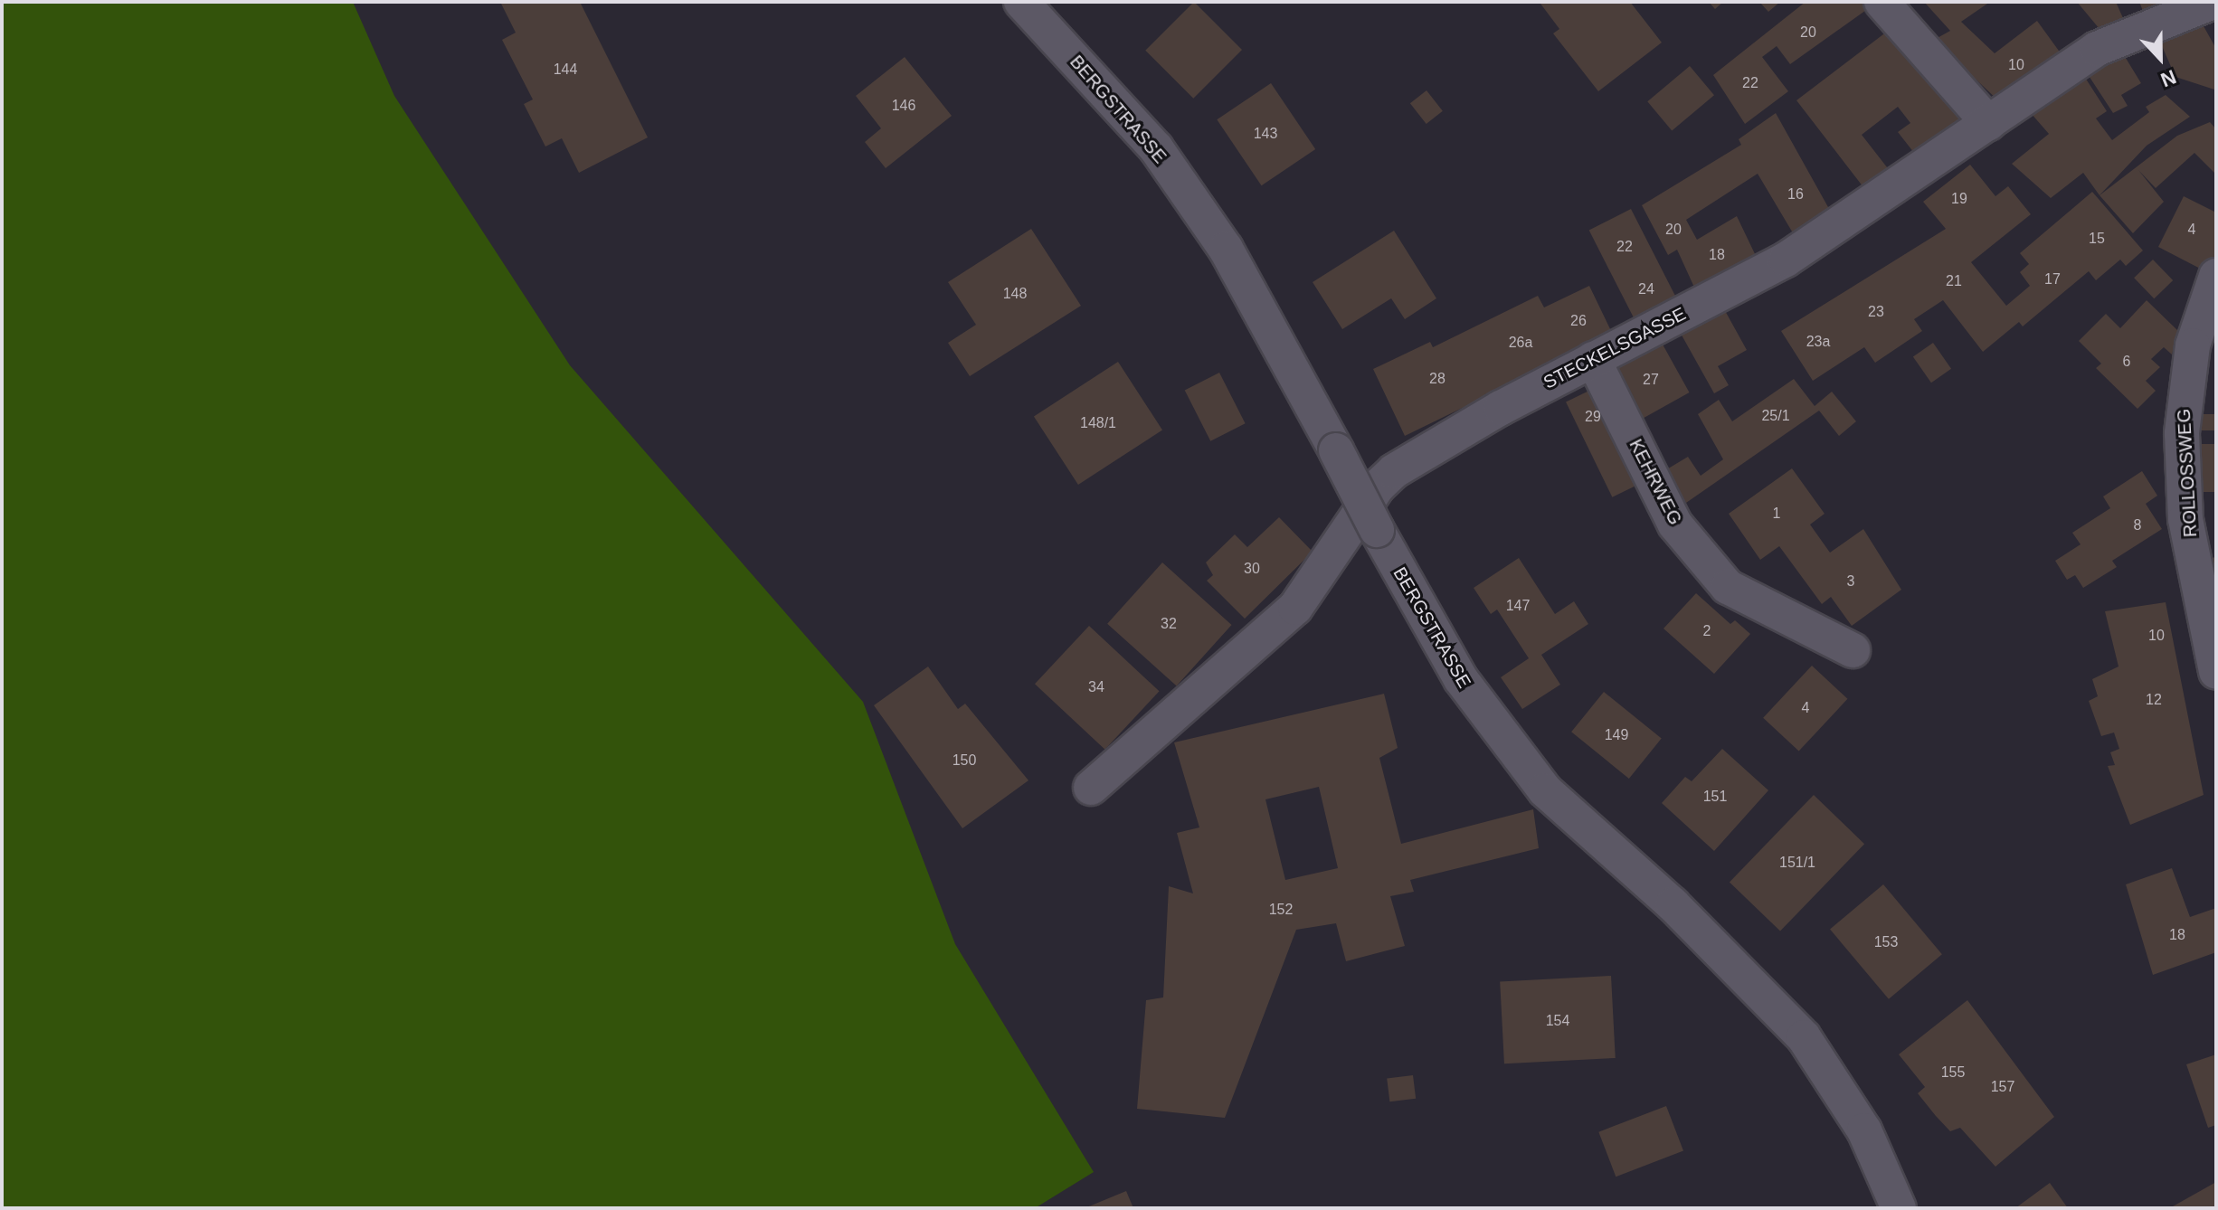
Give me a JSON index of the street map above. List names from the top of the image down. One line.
{"streets":{"street":["BERGSTRASSE","STECKELSGASSE","ROLLOSSWEG","KEHRWEG"]},"crossings":[["STECKELSGASSE","KEHRWEG"]],"house_numbers":["20","10","144","22","146","143","16","19","20","4","15","22","18","17","21","24","148","23","26","23a","26a","6","28","27","25/1","29","148/1","1","8","30","3","147","32","2","10","34","12","4","149","150","151","151/1","152","18","153","154","155","157"],"north":"bottom"}
